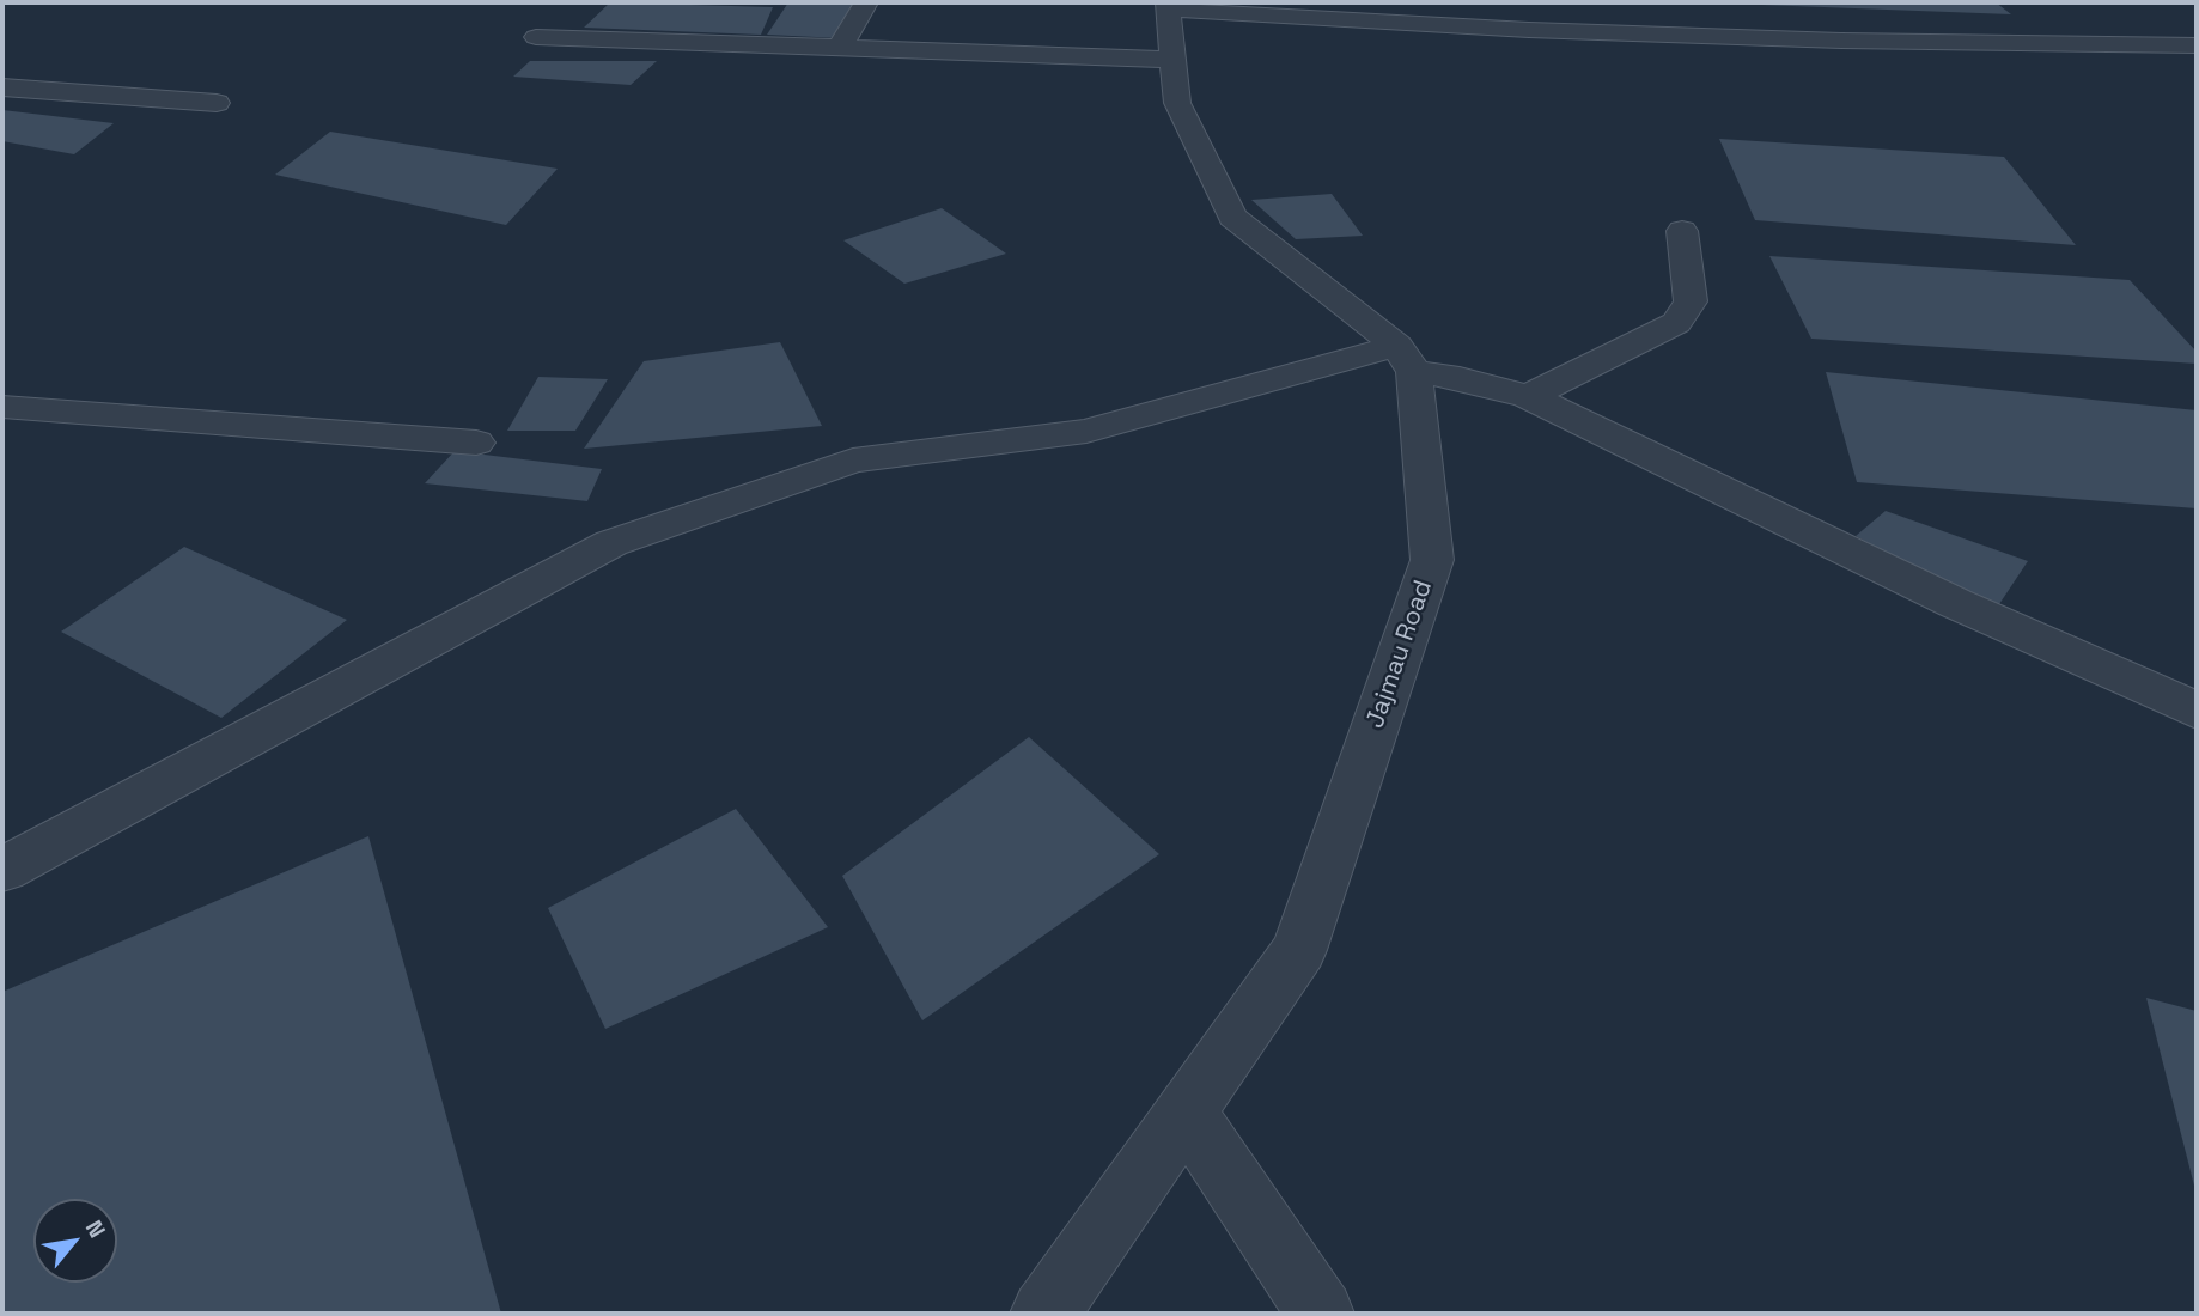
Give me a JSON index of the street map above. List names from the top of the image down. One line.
{"streets":{"street":["Jajmau Road"]},"north":"top right"}
